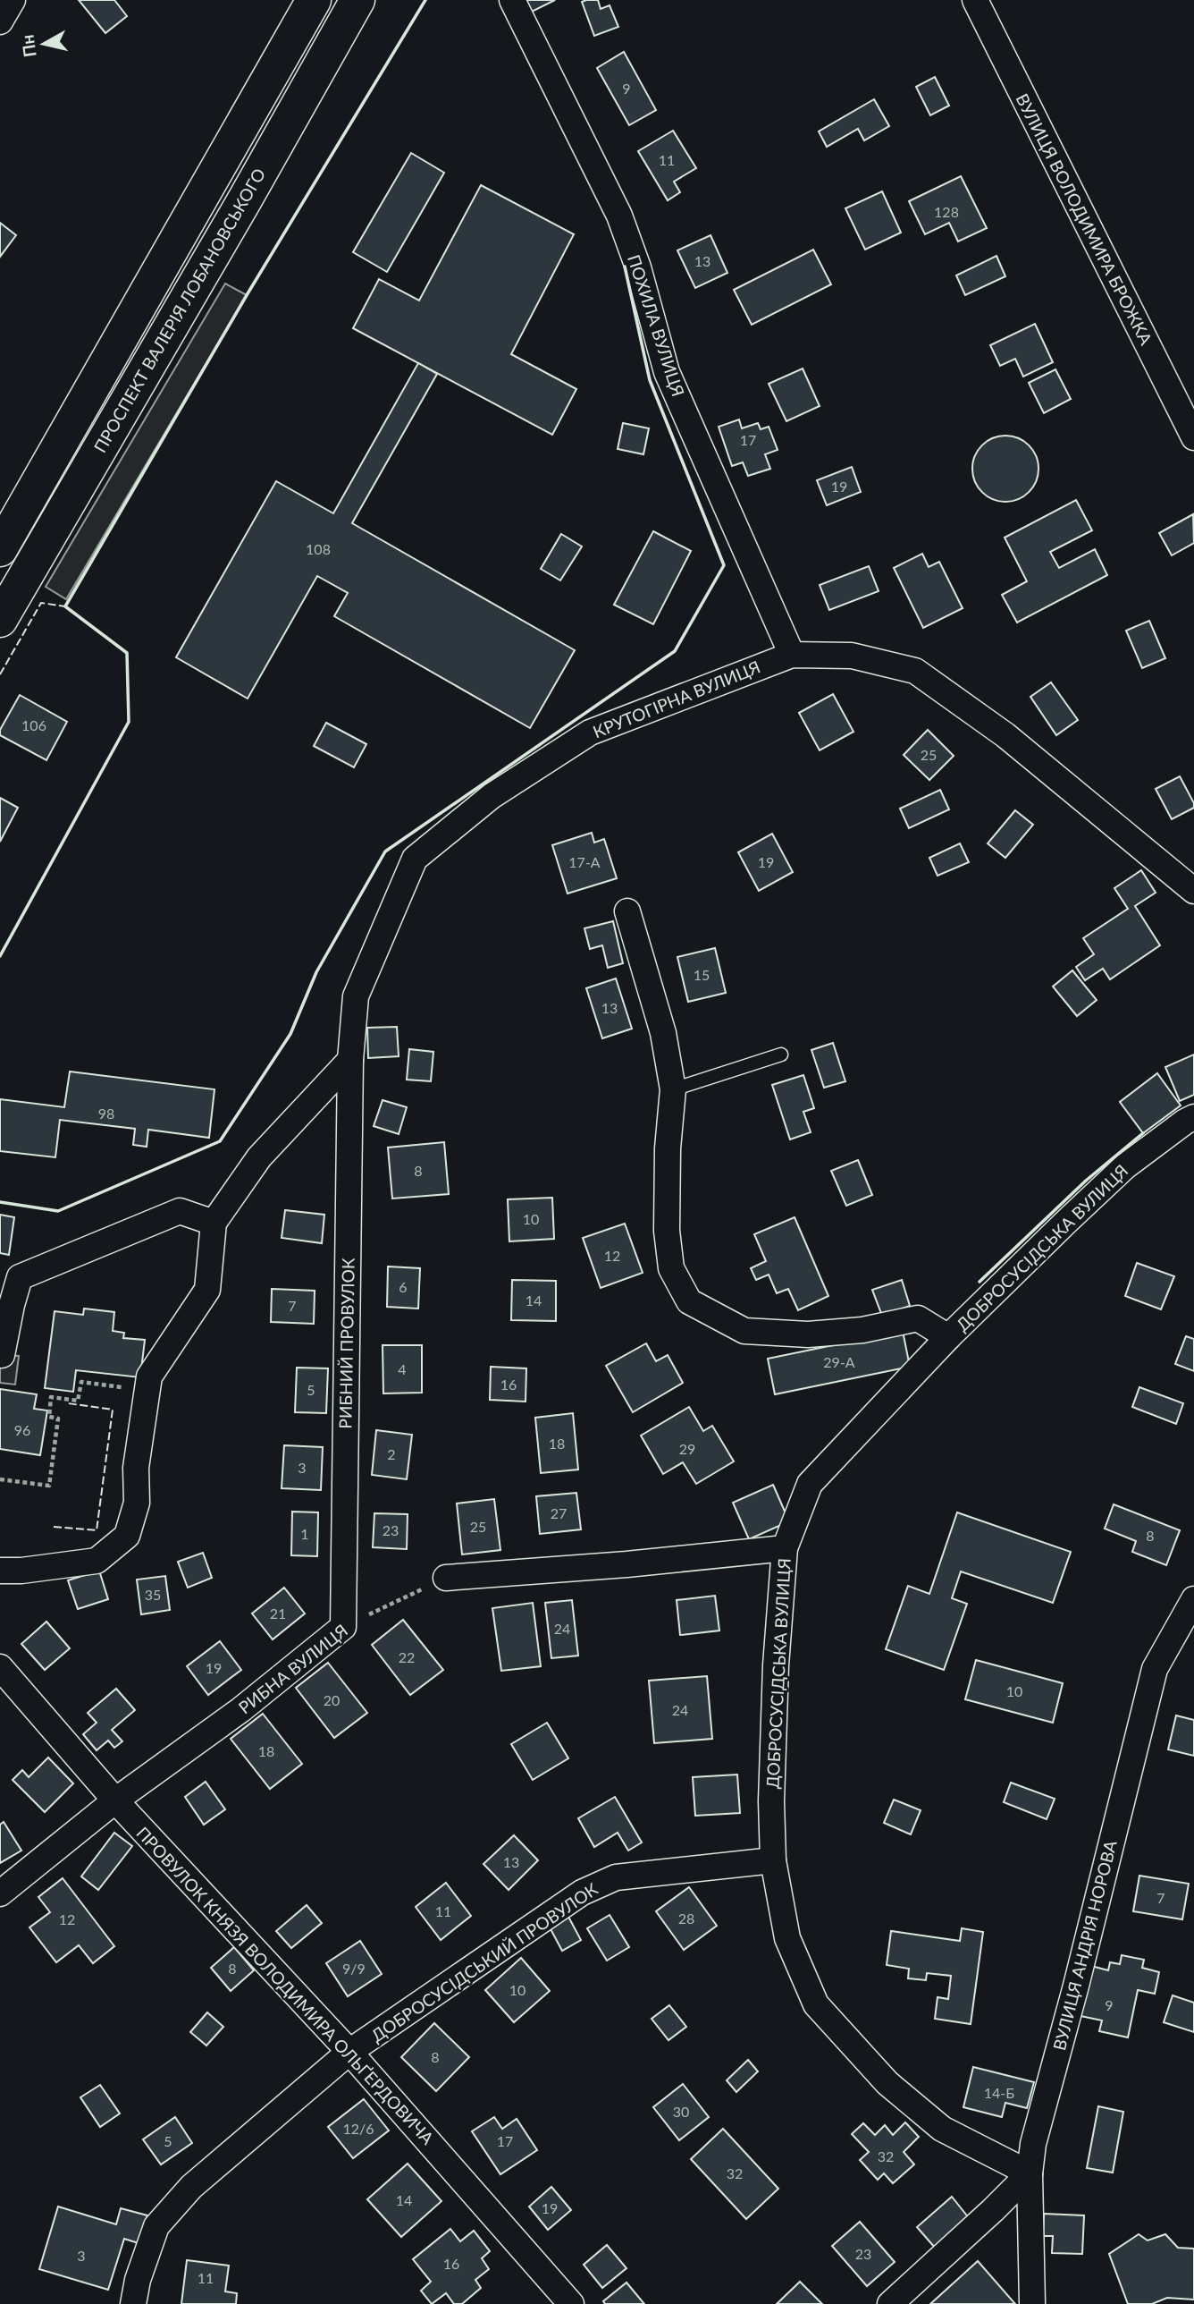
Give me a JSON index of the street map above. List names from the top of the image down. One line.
{"streets":{"main road":["ПРОСПЕКТ ВАЛЕРІЯ ЛОБАНОВСЬКОГО"],"street":["ВУЛИЦЯ ВОЛОДИМИРА БРОЖКА","ПОХИЛА ВУЛИЦЯ","КРУТОГІРНА ВУЛИЦЯ","ДОБРОСУСІДСЬКА ВУЛИЦЯ","РИБНИЙ ПРОВУЛОК","РИБНА ВУЛИЦЯ","ВУЛИЦЯ АНДРІЯ НОРОВА","ДОБРОСУСІДСЬКИЙ ПРОВУЛОК","ПРОВУЛОК КНЯЗЯ ВОЛОДИМИРА ОЛЬҐЕРДОВИЧА"]},"crossings":[["ПОХИЛА ВУЛИЦЯ","КРУТОГІРНА ВУЛИЦЯ"],["КРУТОГІРНА ВУЛИЦЯ","РИБНИЙ ПРОВУЛОК"],["ДОБРОСУСІДСЬКА ВУЛИЦЯ","ВУЛИЦЯ АНДРІЯ НОРОВА"],["ДОБРОСУСІДСЬКА ВУЛИЦЯ","ДОБРОСУСІДСЬКИЙ ПРОВУЛОК"],["РИБНИЙ ПРОВУЛОК","РИБНА ВУЛИЦЯ"],["РИБНА ВУЛИЦЯ","ПРОВУЛОК КНЯЗЯ ВОЛОДИМИРА ОЛЬҐЕРДОВИЧА"],["ДОБРОСУСІДСЬКИЙ ПРОВУЛОК","ПРОВУЛОК КНЯЗЯ ВОЛОДИМИРА ОЛЬҐЕРДОВИЧА"]],"house_numbers":["9","11","128","13","17","19","108","106","25","17-А","19","15","13","98","8","10","12","6","14","7","29-А","4","16","5","96","18","29","2","3","27","25","23","1","8","35","21","24","22","19","10","20","24","18","13","7","11","28","12","8","9/9","10","9","8","14-Б","30","12/6","5","17","32","32","14","19","23","3","16","11"],"north":"left"}
